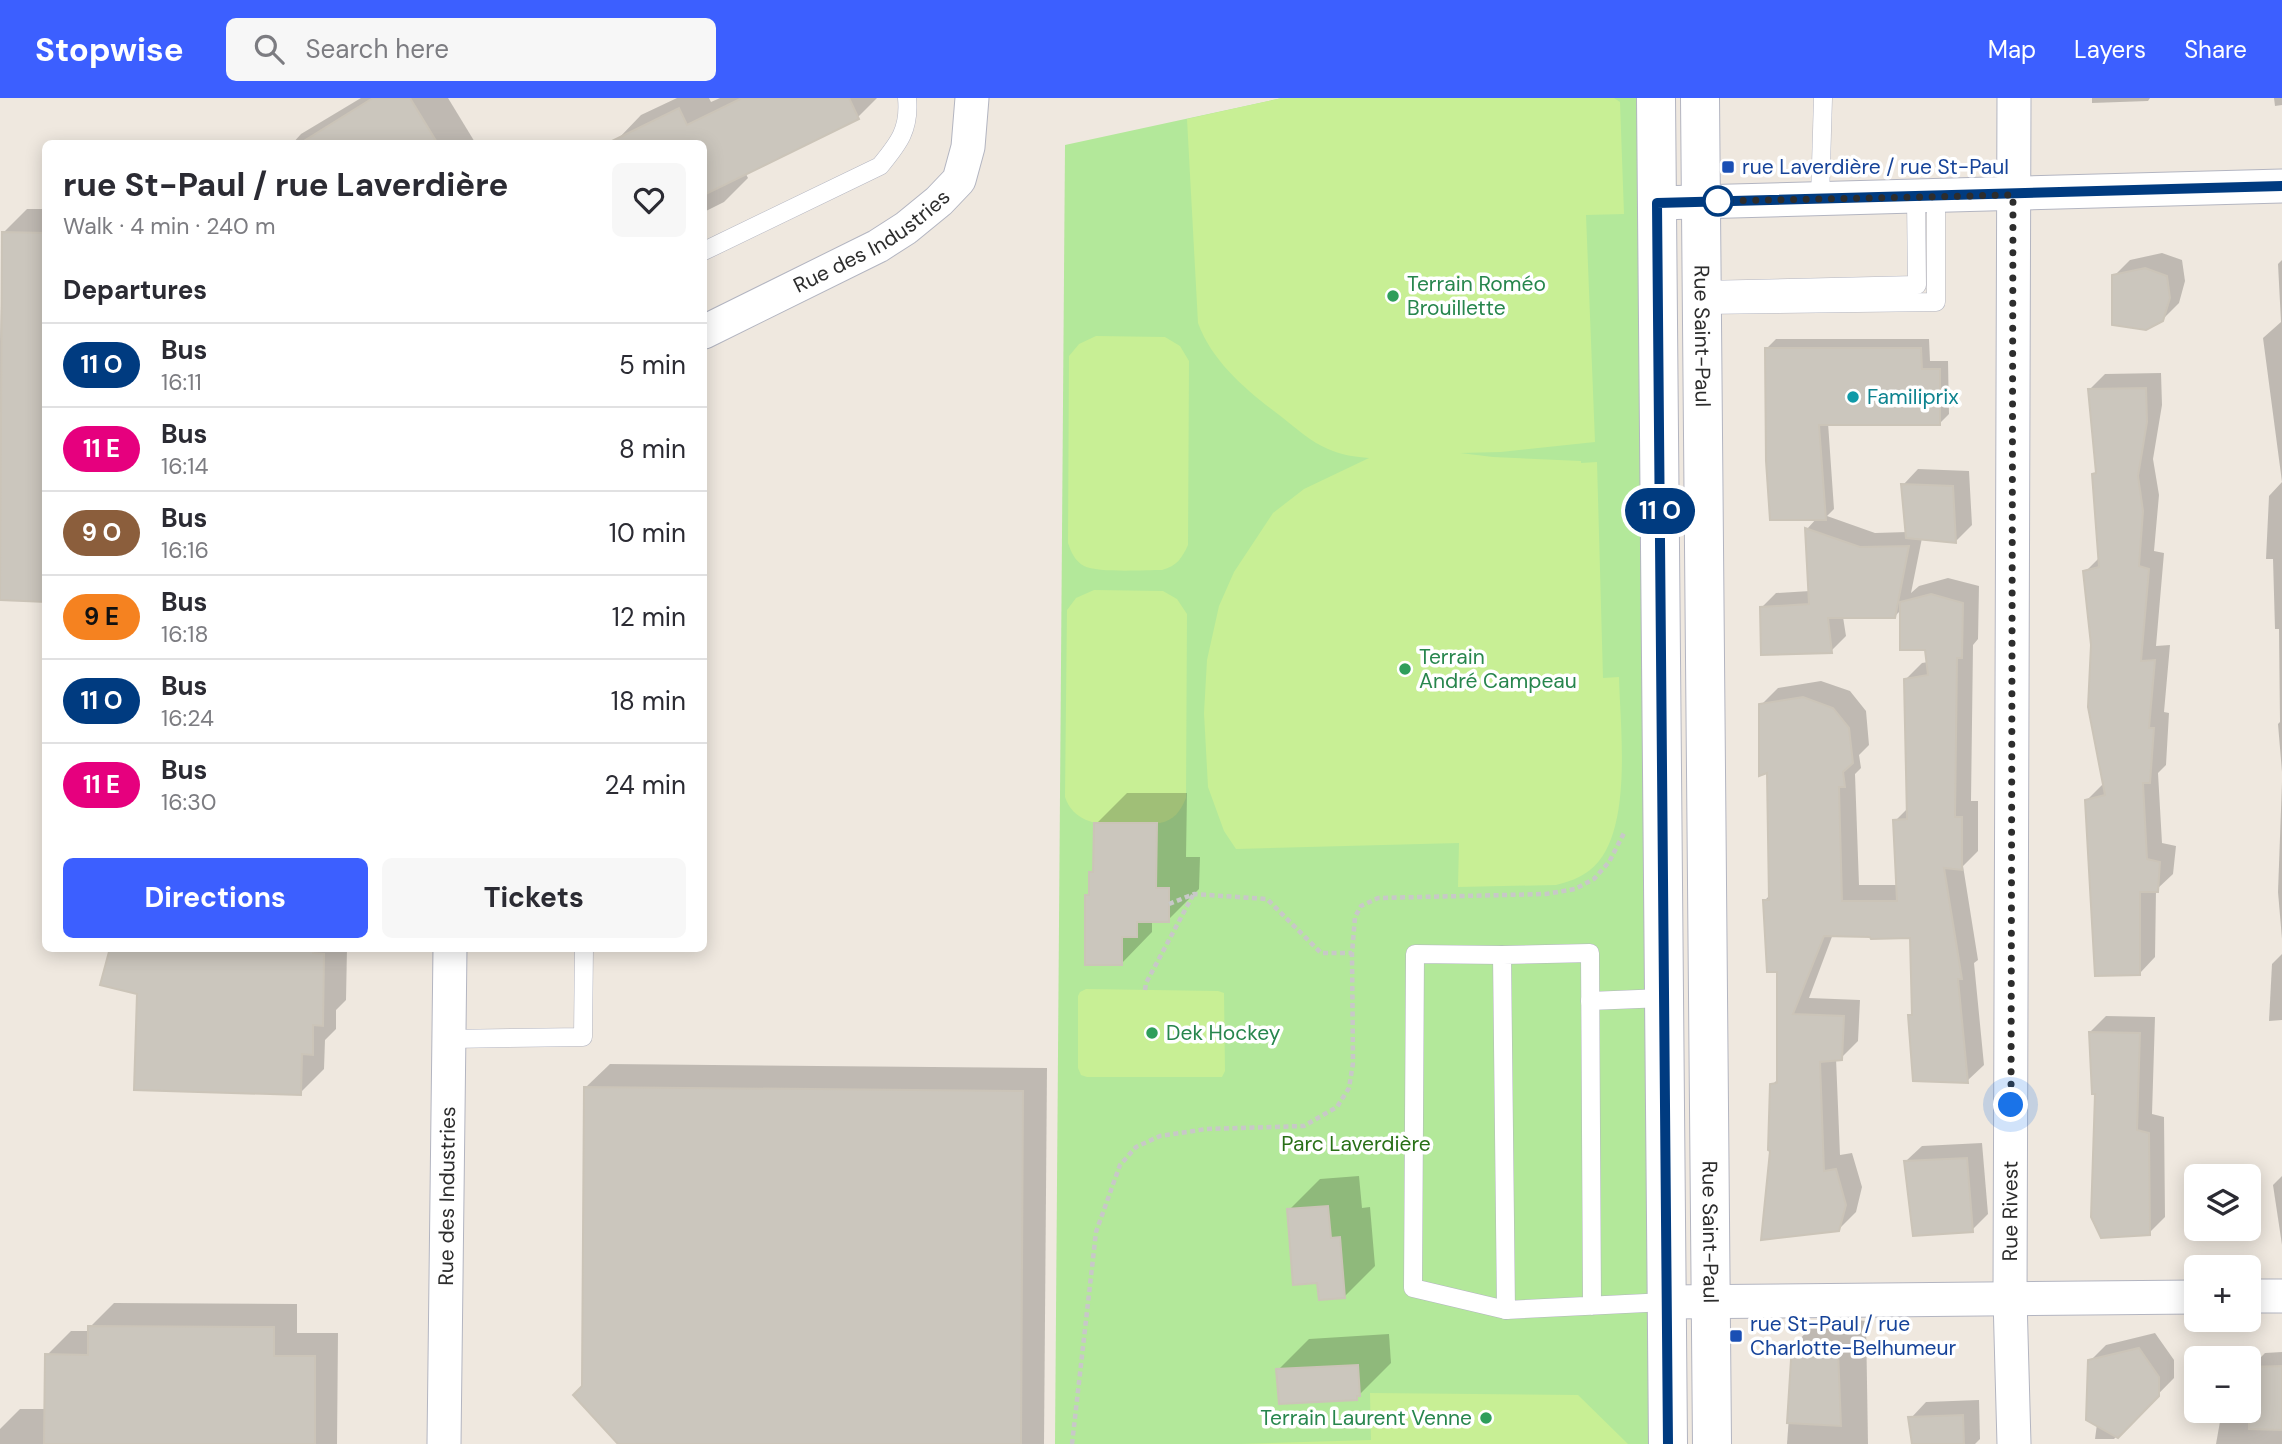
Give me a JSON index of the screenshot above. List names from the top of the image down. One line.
{"streets":{"street":["Rue des Industries","Rue Saint-Paul","Rue Rivest"]},"parks":["Parc Laverdière"],"places":{"transit":["rue Laverdière / rue St-Paul","rue St-Paul / rue Charlotte-Belhumeur"],"other":["Terrain Roméo Brouillette","Familiprix","Terrain André Campeau","Dek Hockey","Terrain Laurent Venne"]},"page":{"header":"Stopwise","search":"Search here","nav":["Map","Layers","Share"],"on_map":"11 O","heading":[["rue St-Paul / rue Laverdière","Walk · 4 min · 240 m"],"Departures"],"list":[{"mark":"11 O","name":"Bus","note":"16:11","value":"5 min"},{"mark":"11 E","name":"Bus","note":"16:14","value":"8 min"},{"mark":"9 O","name":"Bus","note":"16:16","value":"10 min"},{"mark":"9 E","name":"Bus","note":"16:18","value":"12 min"},{"mark":"11 O","name":"Bus","note":"16:24","value":"18 min"},{"mark":"11 E","name":"Bus","note":"16:30","value":"24 min"}],"buttons":["Directions","Tickets"],"map_buttons":["+","−"]}}
